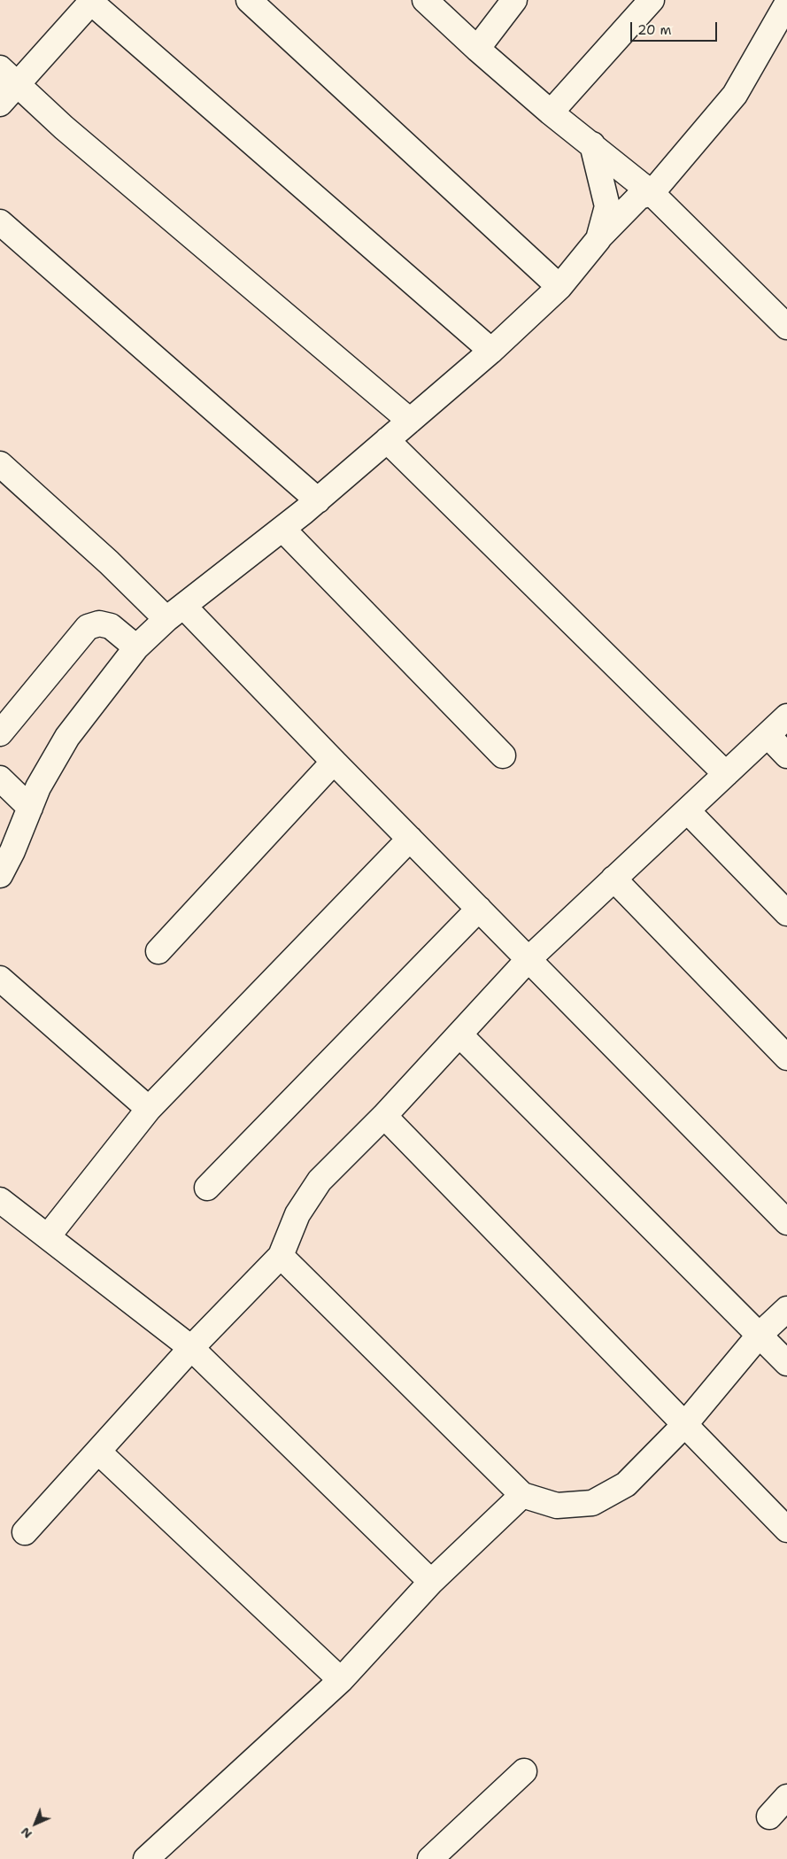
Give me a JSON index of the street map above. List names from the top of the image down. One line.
{"scale_bar":"20 m","north":"bottom left"}
